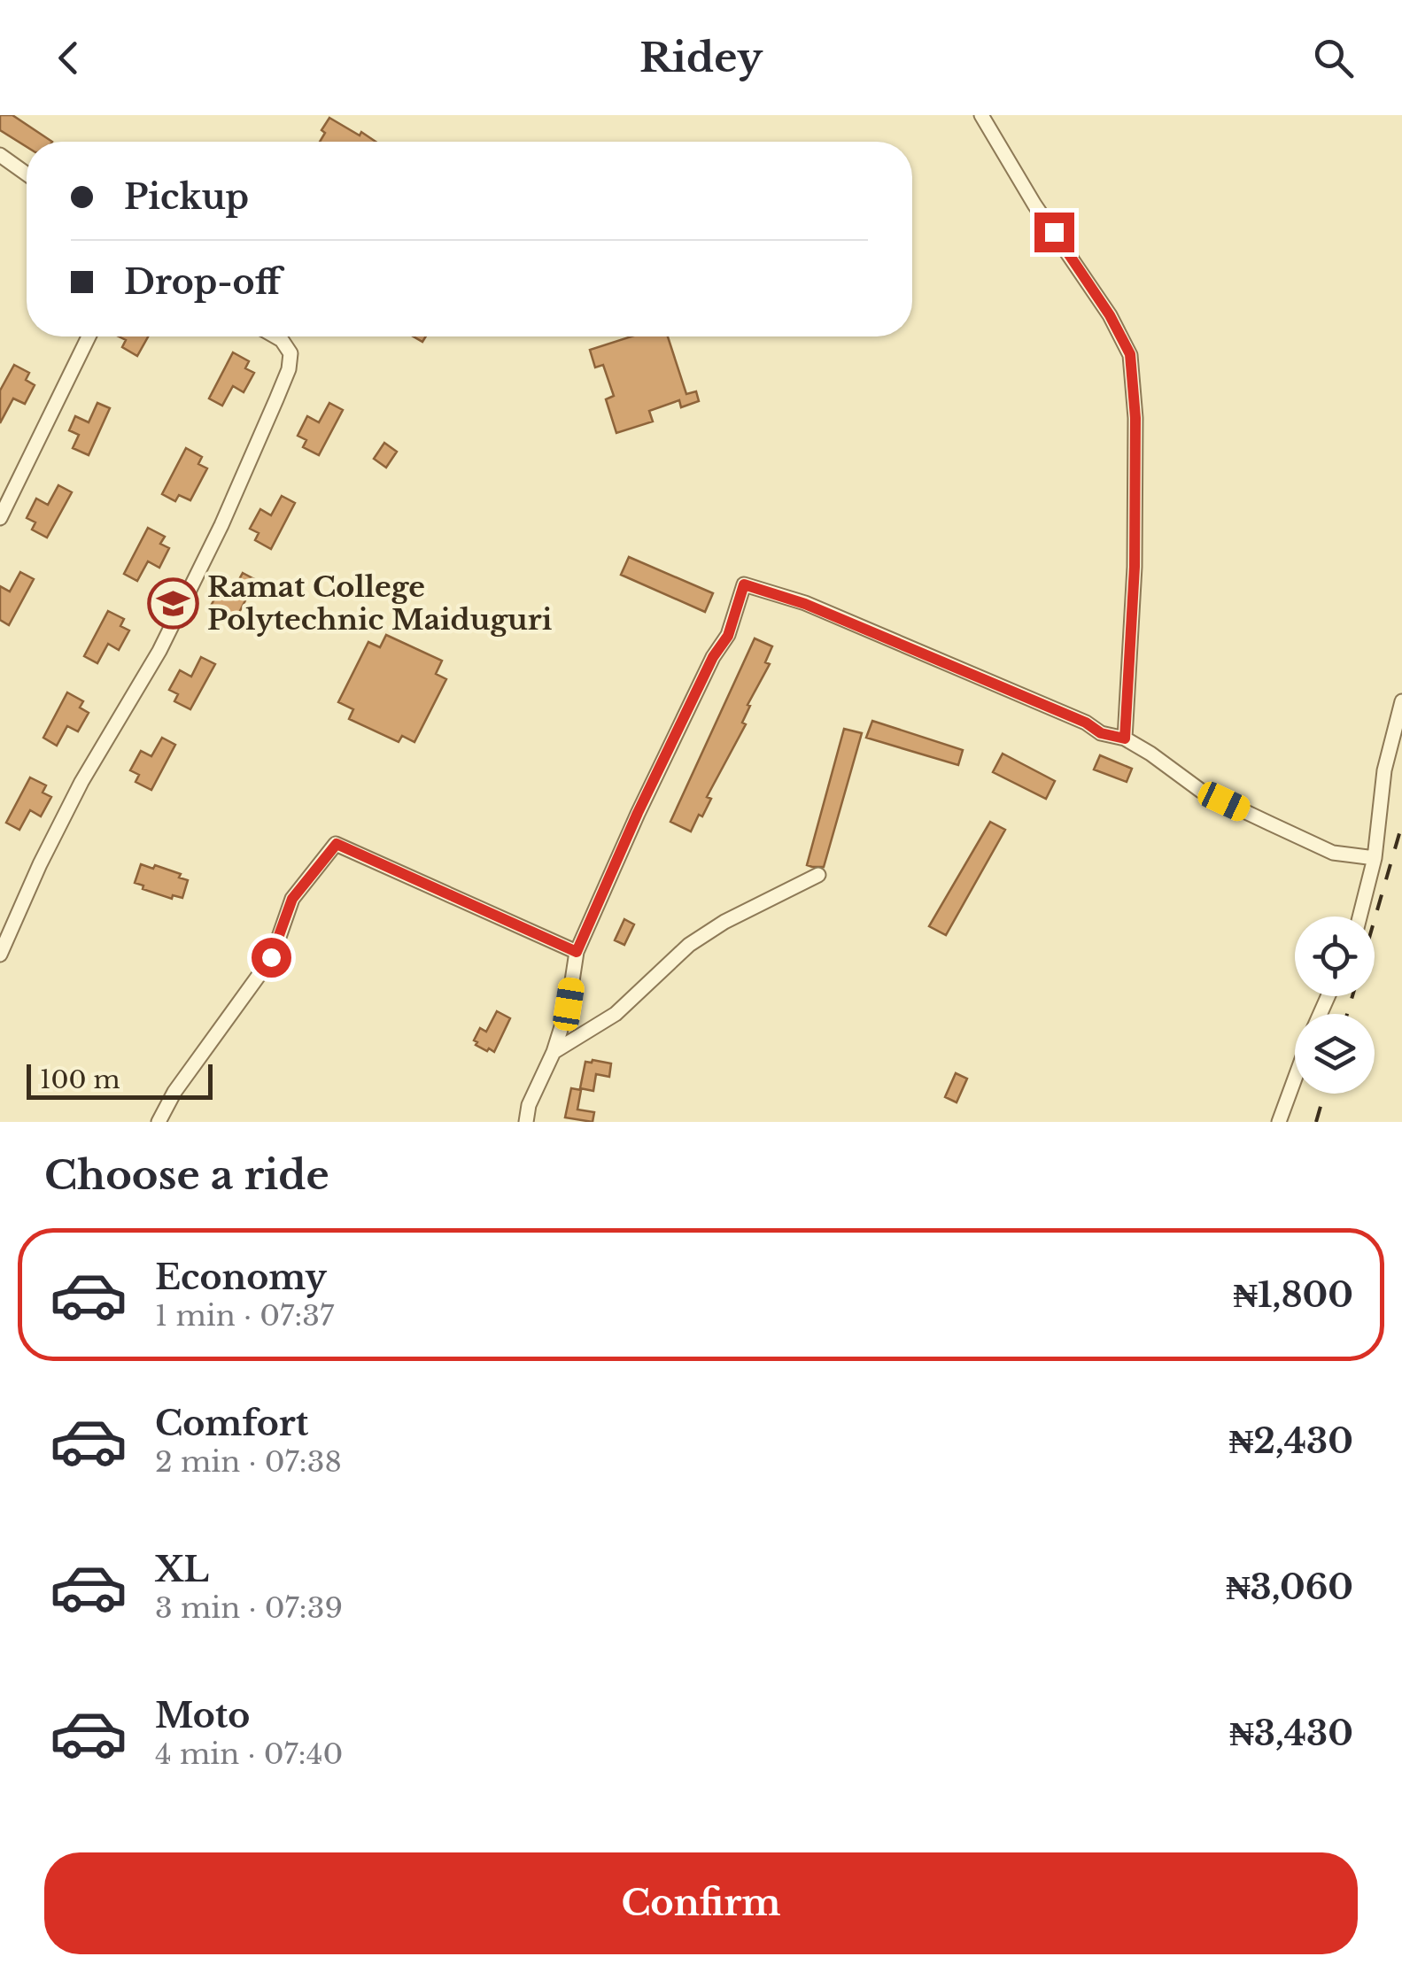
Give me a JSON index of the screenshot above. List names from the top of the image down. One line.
{"places":{"school or university":["Ramat College Polytechnic Maiduguri"]},"scale_bar":"100 m","page":{"header":"Ridey","banner":["Pickup","Drop-off"],"scale":"100 m","heading":"Choose a ride","list":[{"name":"Economy","note":"1 min · 07:37","value":"₦1,800"},{"name":"Comfort","note":"2 min · 07:38","value":"₦2,430"},{"name":"XL","note":"3 min · 07:39","value":"₦3,060"},{"name":"Moto","note":"4 min · 07:40","value":"₦3,430"}],"buttons":"Confirm"}}
